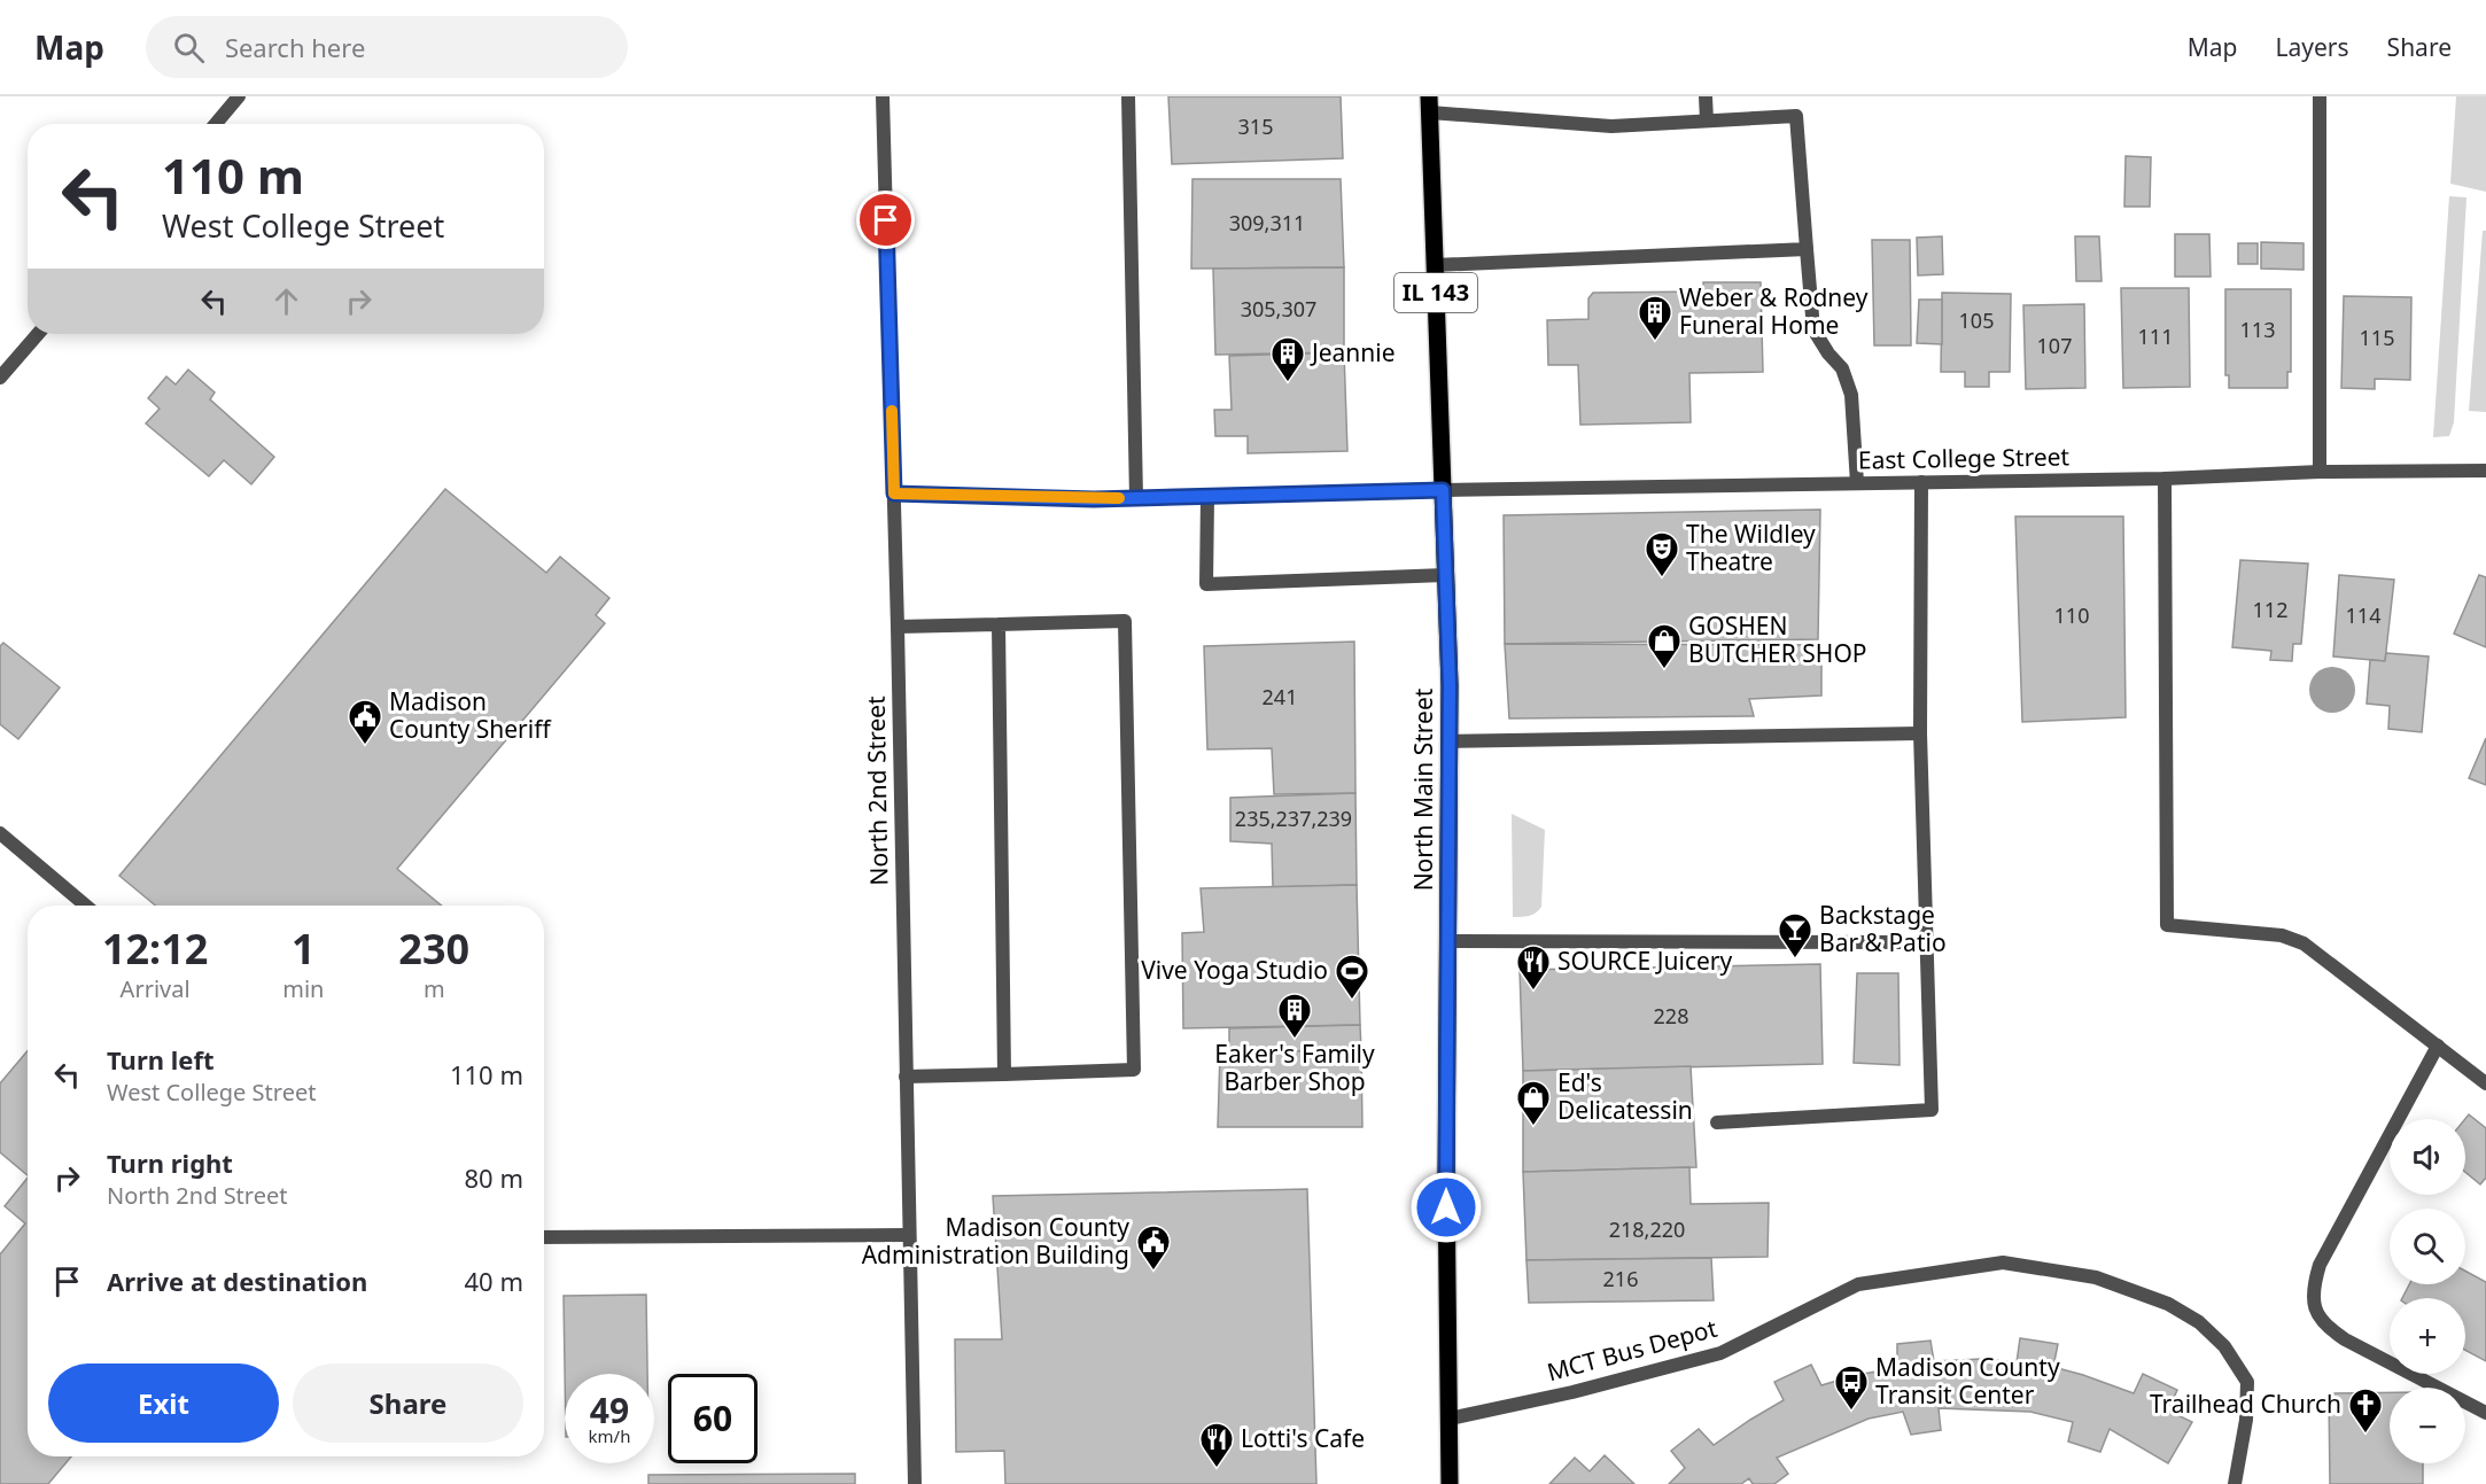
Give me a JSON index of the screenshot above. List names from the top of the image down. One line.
{"streets":{"main road":["IL 143","North Main Street"],"street":["East College Street","North 2nd Street","MCT Bus Depot"]},"crossings":[["East College Street","North Main Street"],["East College Street","North 2nd Street"],["North Main Street","MCT Bus Depot"]],"places":{"building":["Weber & Rodney Funeral Home","Jeannie","Eaker's Family Barber Shop"],"theatre":["The Wildley Theatre"],"shop":["GOSHEN BUTCHER SHOP","Ed's Delicatessin"],"public building":["Madison County Sheriff","Madison County Administration Building"],"bar":["Backstage Bar & Patio"],"restaurant":["SOURCE Juicery","Lotti's Cafe"],"sports":["Vive Yoga Studio"],"bus stop":["Madison County Transit Center"],"church":["Trailhead Church"]},"house_numbers":["315","309,311","305,307","105","113","111","115","107","112","110","114","241","235,237,239","228","218,220","216"],"page":{"header":"Map","search":"Search here","nav":["Map","Layers","Share"],"turn":["110 m","West College Street"],"eta":["12:12","Arrival","1","min","230","m"],"list":[{"name":"Turn left","note":"West College Street","value":"110 m"},{"name":"Turn right","note":"North 2nd Street","value":"80 m"},{"name":"Arrive at destination","value":"40 m"}],"map_buttons":["+","−"],"buttons":["Exit","Share"],"speed":"49 km/h","limit":"60"}}
